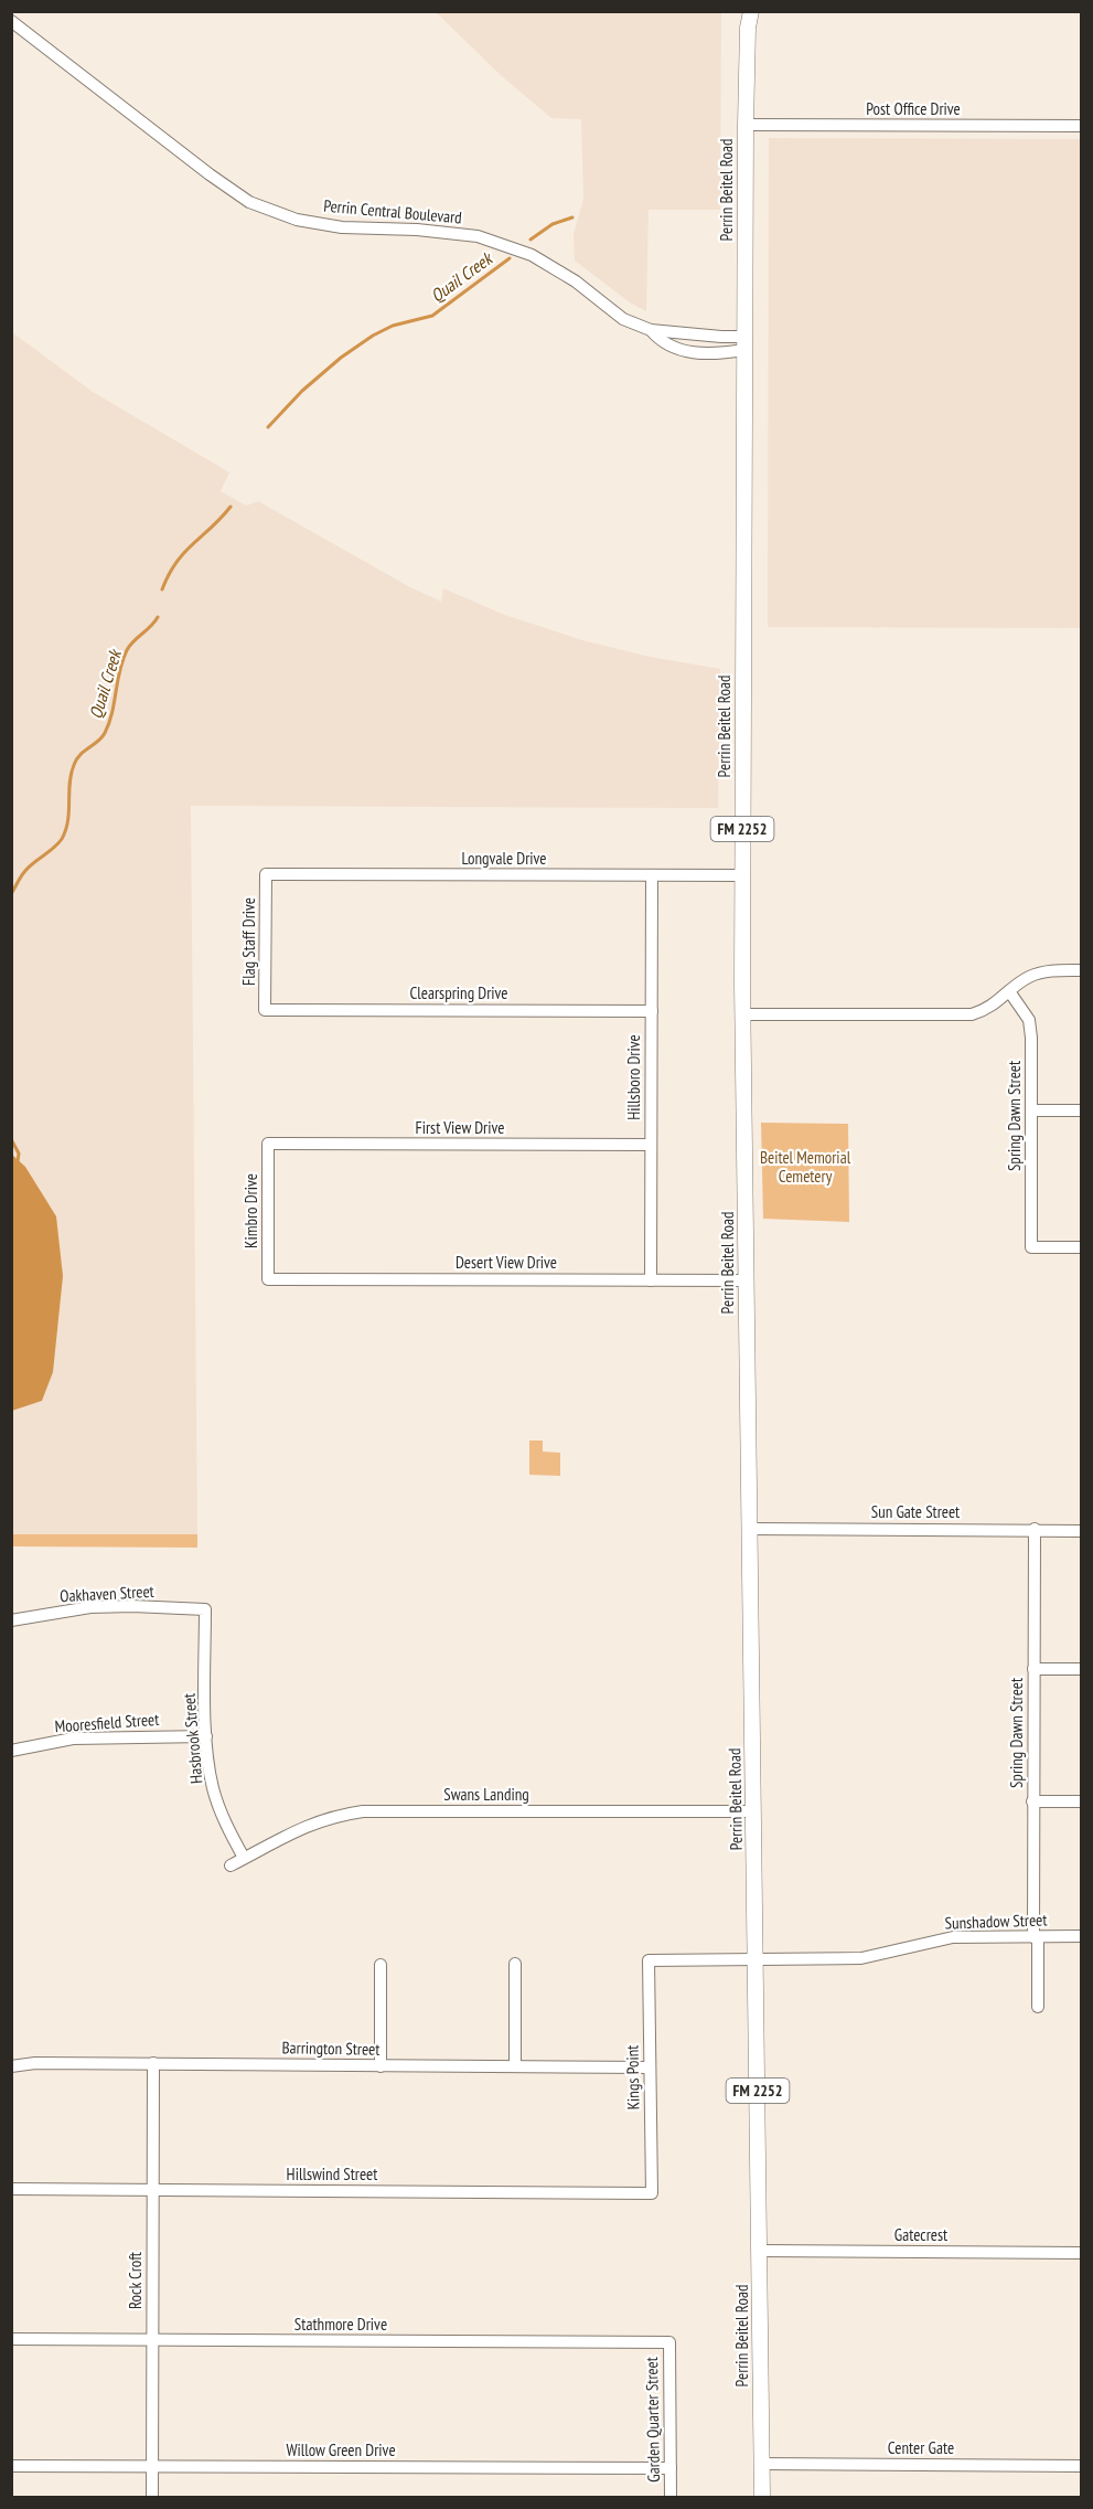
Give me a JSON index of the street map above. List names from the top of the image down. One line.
{"streets":{"main road":["Perrin Beitel Road","FM 2252"],"street":["Post Office Drive","Perrin Central Boulevard","Longvale Drive","Flag Staff Drive","Clearspring Drive","Hillsboro Drive","Spring Dawn Street","First View Drive","Kimbro Drive","Desert View Drive","Sun Gate Street","Oakhaven Street","Mooresfield Street","Hasbrook Street","Swans Landing","Sunshadow Street","Barrington Street","Kings Point","Hillswind Street","Gatecrest","Rock Croft","Stathmore Drive","Garden Quarter Street","Center Gate","Willow Green Drive"]},"crossings":[["Post Office Drive","Perrin Beitel Road"],["Perrin Beitel Road","Perrin Central Boulevard"],["Perrin Beitel Road","Longvale Drive"],["Perrin Beitel Road","Desert View Drive"],["Perrin Beitel Road","Sun Gate Street"],["Perrin Beitel Road","Swans Landing"],["Perrin Beitel Road","Sunshadow Street"],["Perrin Beitel Road","Gatecrest"],["Perrin Beitel Road","Center Gate"],["Longvale Drive","Flag Staff Drive"],["Longvale Drive","Hillsboro Drive"],["Flag Staff Drive","Clearspring Drive"],["Clearspring Drive","Hillsboro Drive"],["Hillsboro Drive","First View Drive"],["Hillsboro Drive","Desert View Drive"],["Spring Dawn Street","Sun Gate Street"],["Spring Dawn Street","Sunshadow Street"],["First View Drive","Kimbro Drive"],["Kimbro Drive","Desert View Drive"],["Oakhaven Street","Hasbrook Street"],["Mooresfield Street","Hasbrook Street"],["Hasbrook Street","Swans Landing"],["Sunshadow Street","Kings Point"],["Barrington Street","Kings Point"],["Barrington Street","Rock Croft"],["Kings Point","Hillswind Street"],["Hillswind Street","Rock Croft"],["Rock Croft","Stathmore Drive"],["Rock Croft","Willow Green Drive"],["Stathmore Drive","Garden Quarter Street"],["Garden Quarter Street","Willow Green Drive"]],"water":["Quail Creek"],"parks":["Beitel Memorial Cemetery"]}
